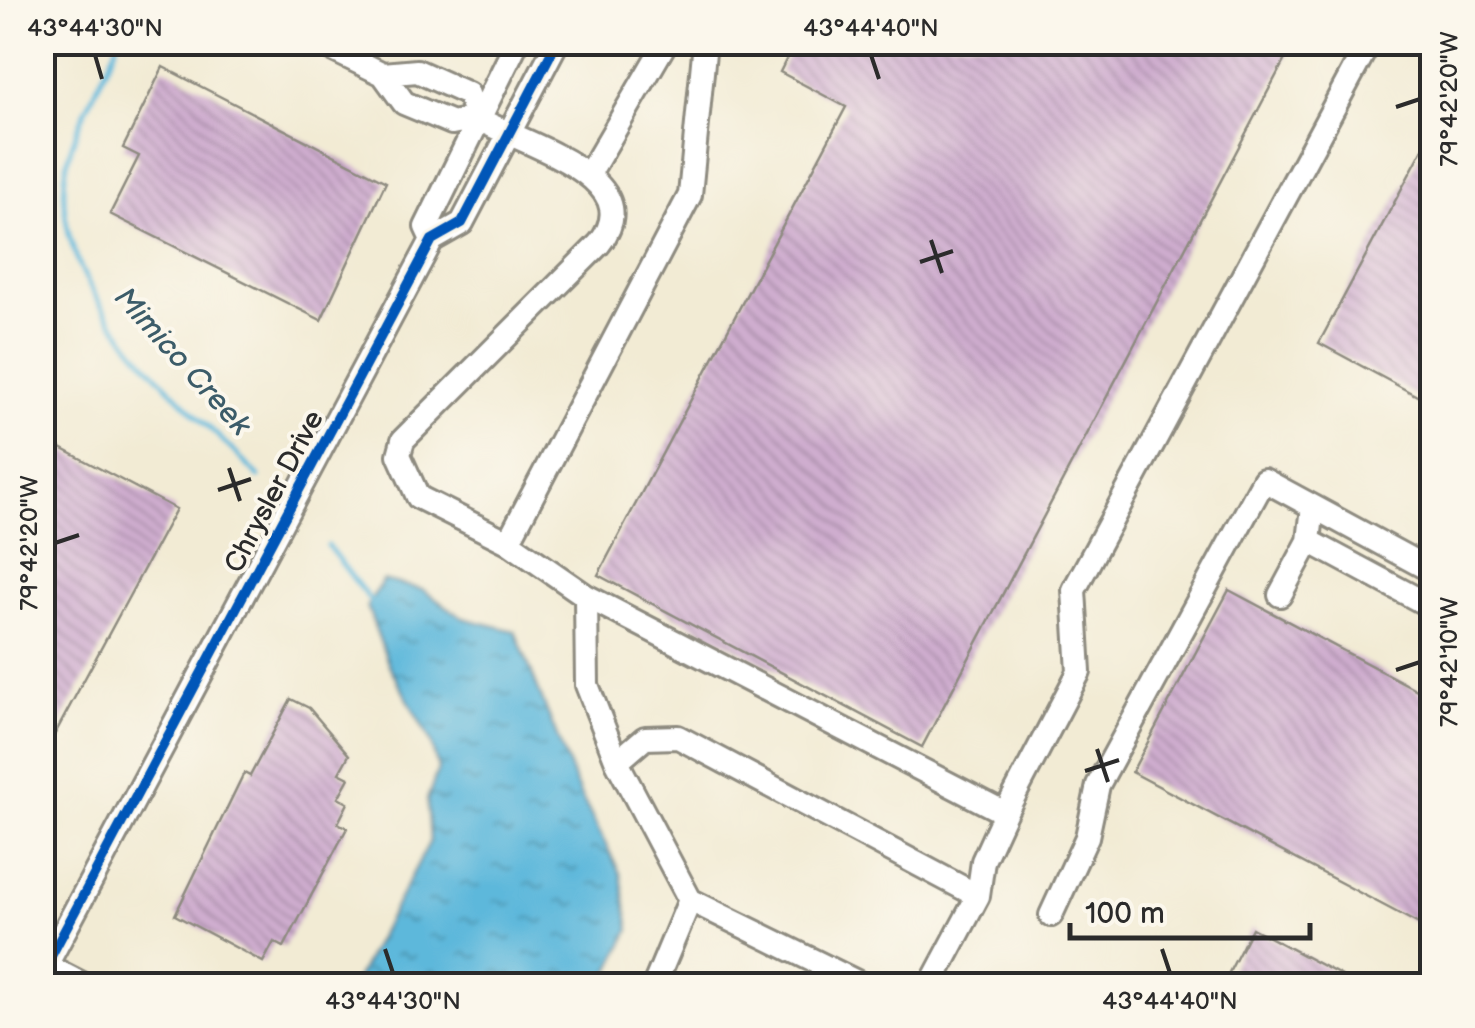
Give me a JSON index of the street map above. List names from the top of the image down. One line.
{"streets":{"street":["Chrysler Drive"]},"water":["Mimico Creek"],"scale_bar":"100 m","coordinates":["43°44'30\"N","43°44'40\"N","79°42'20\"W","79°42'10\"W"]}
